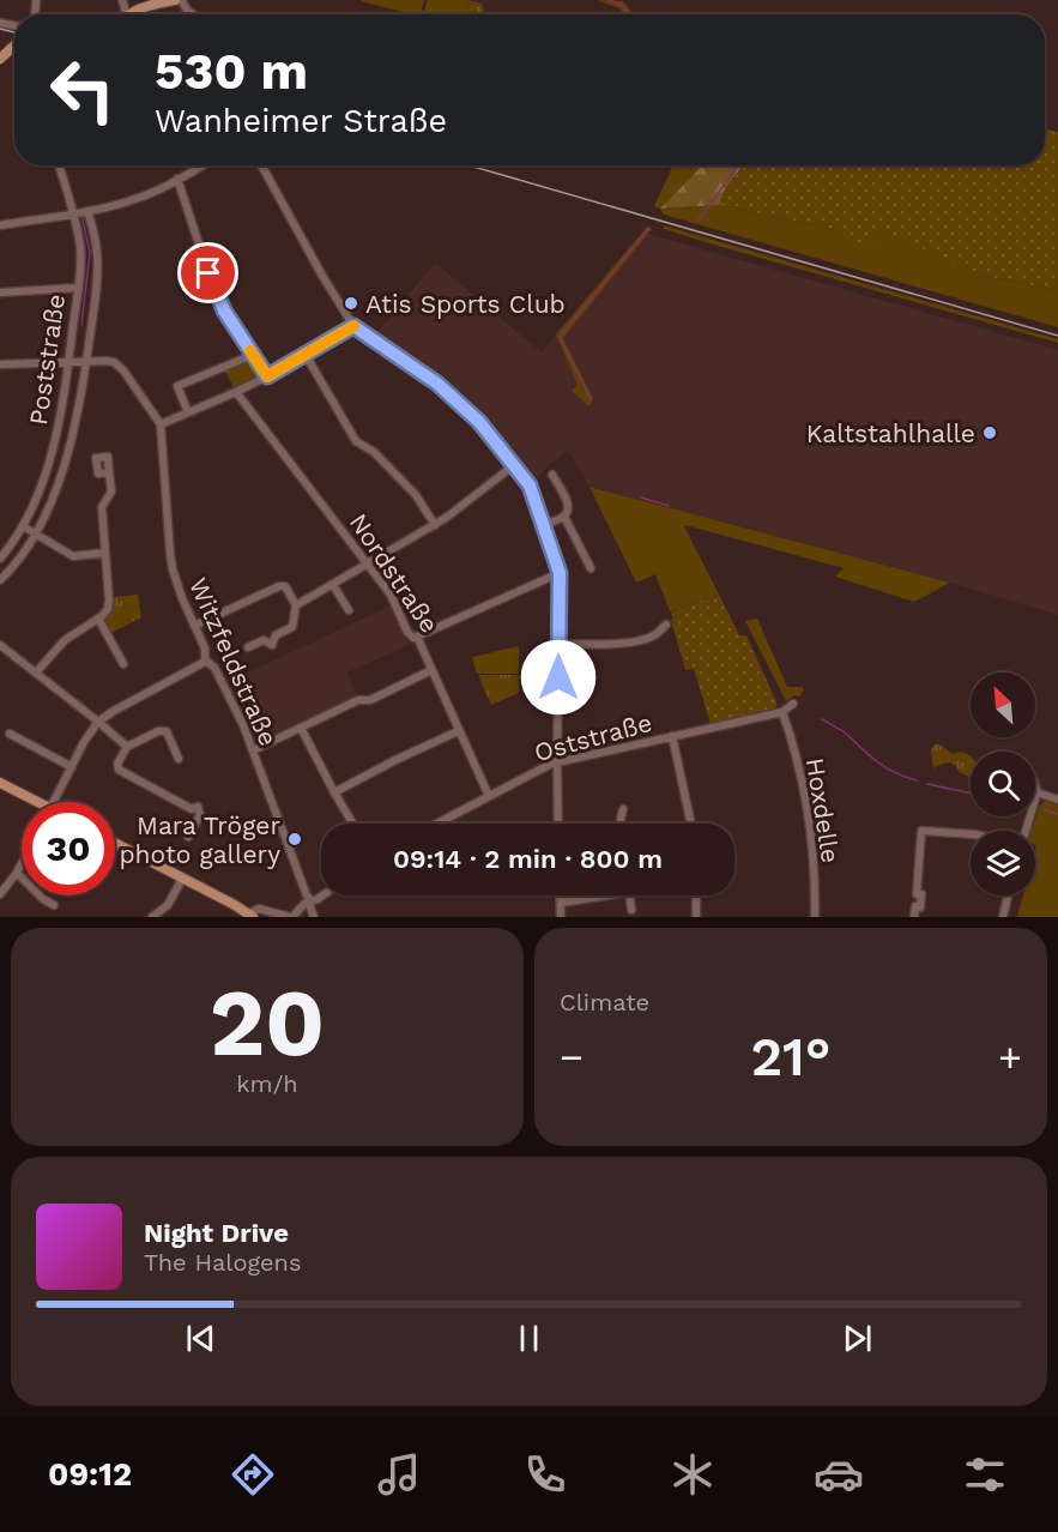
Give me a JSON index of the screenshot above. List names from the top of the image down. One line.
{"streets":{"street":["Poststraße","Nordstraße","Witzfeldstraße","Oststraße","Hoxdelle"]},"crossings":[["Nordstraße","Oststraße"],["Oststraße","Hoxdelle"]],"places":["Atis Sports Club","Kaltstahlhalle","Mara Tröger photo gallery"],"north":"top left","page":{"turn":["530 m","Wanheimer Straße"],"limit":"30","trip":"09:14 · 2 min · 800 m","tile":[["20","km/h"],"Climate"],"heat":["−","21°","+"],"song":["Night Drive","The Halogens"],"tabs":"09:12"}}
